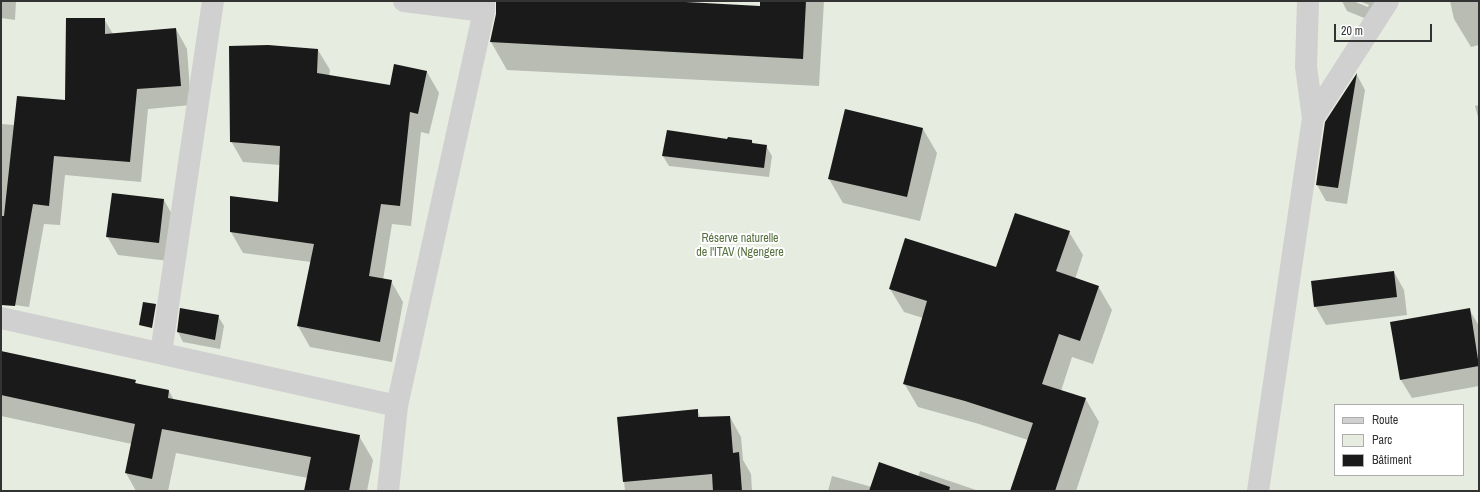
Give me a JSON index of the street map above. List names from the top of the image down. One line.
{"parks":["Réserve naturelle de l'ITAV (Ngengere"],"legend":["Route","Parc","Bâtiment"],"scale_bar":"20 m"}
